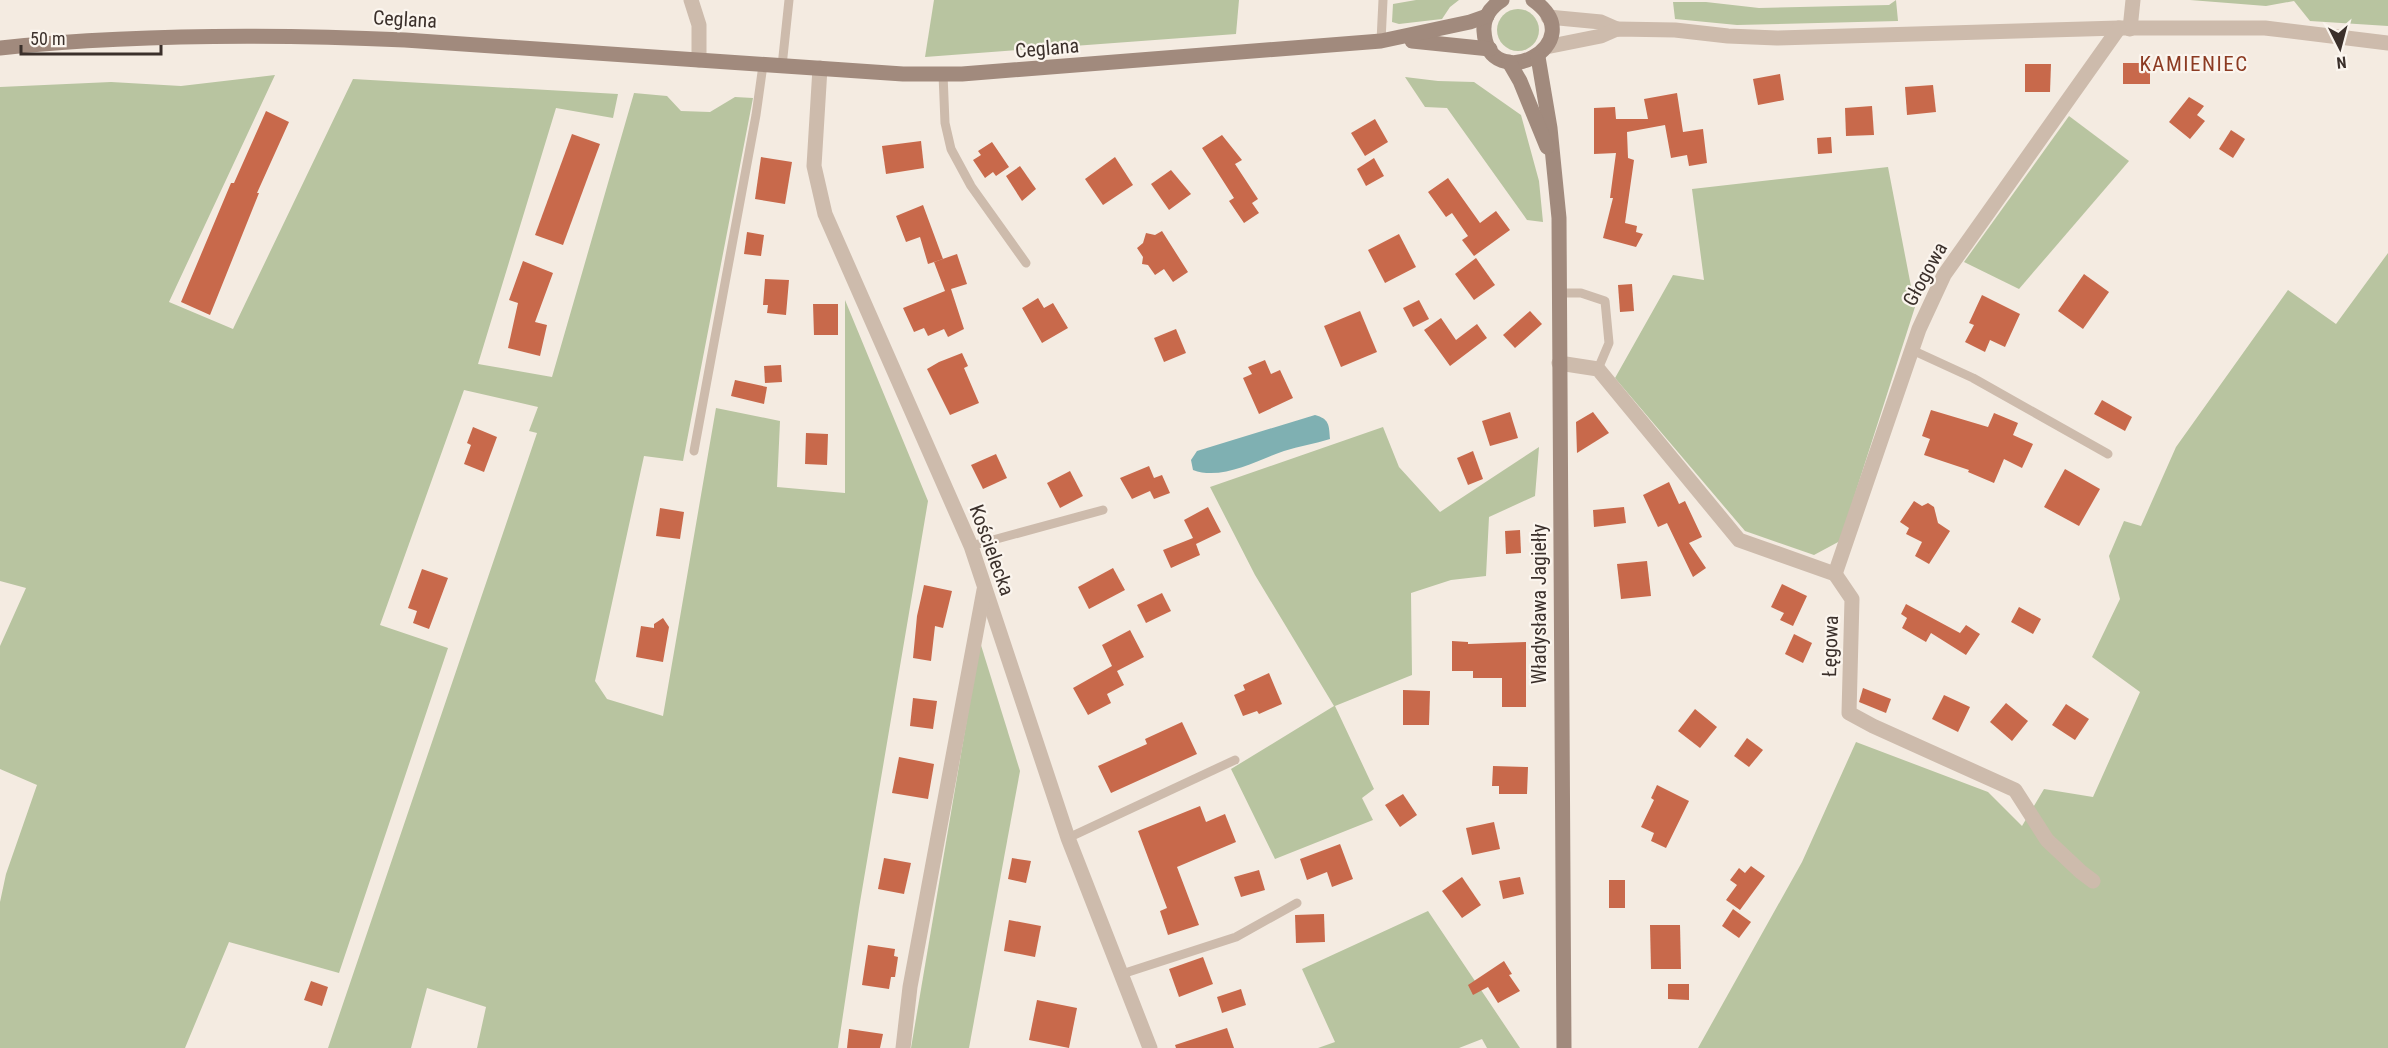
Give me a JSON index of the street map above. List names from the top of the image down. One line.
{"streets":{"street":["Ceglana","Głogowa","Kościelecka","Władysława Jagiełły","Łęgowa"]},"crossings":[["Ceglana","Kościelecka"],["Głogowa","Łęgowa"]],"districts":["KAMIENIEC"],"scale_bar":"50 m","north":"bottom"}
